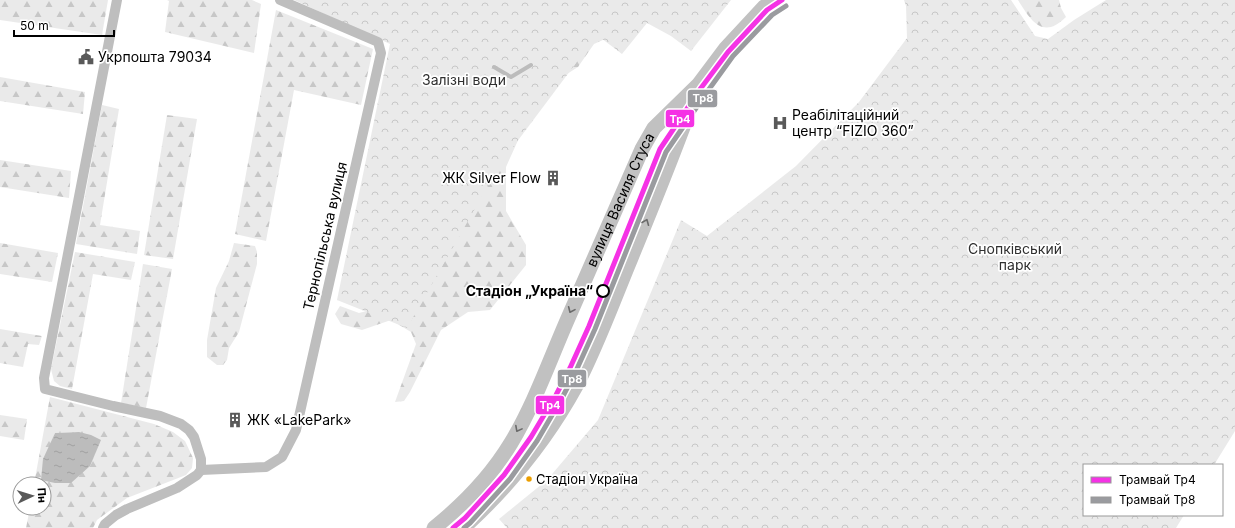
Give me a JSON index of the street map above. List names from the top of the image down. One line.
{"streets":{"main road":["вулиця Василя Стуса"],"street":["Тернопільська вулиця"]},"parks":["Залізні води","Снопківський парк"],"places":{"public building":["Укрпошта 79034"],"hospital":["Реабілітаційний центр “FIZIO 360”"],"building":["ЖК Silver Flow","ЖК «LakePark»"],"other":["Стадіон „Україна“","Стадіон Україна"]},"lines":["tram line Тр4","tram line Тр8"],"legend":["Трамвай Тр4","Трамвай Тр8"],"scale_bar":"50 m","north":"right"}
